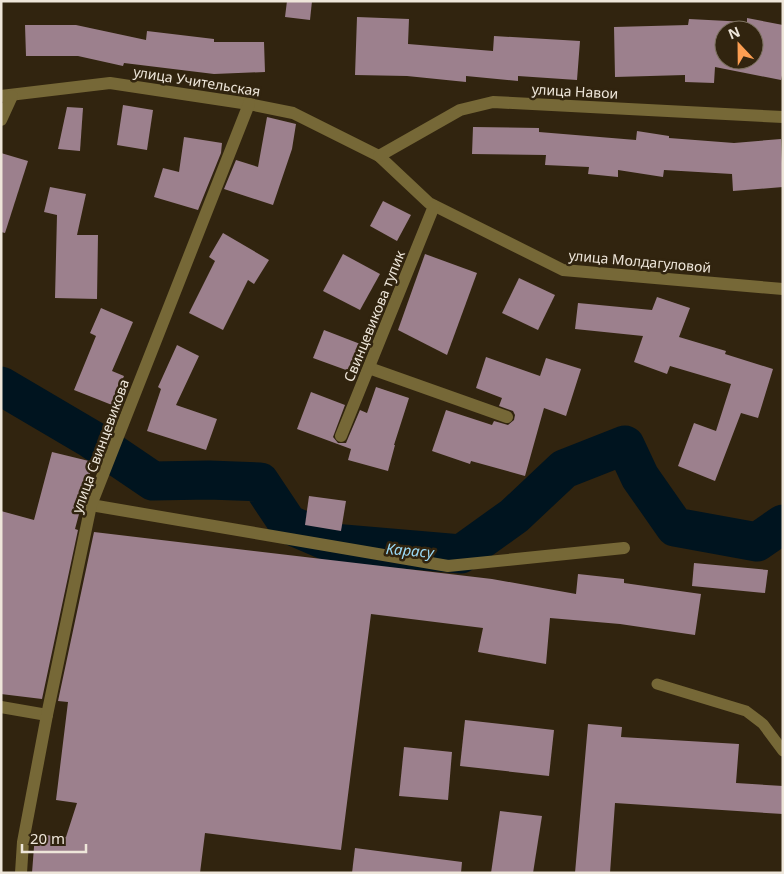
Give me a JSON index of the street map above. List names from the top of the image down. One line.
{"streets":{"street":["улица Учительская","улица Навои","улица Молдагуловой","Свинцевикова тупик","улица Свинцевикова"]},"crossings":[["улица Учительская","улица Навои"],["улица Учительская","улица Молдагуловой"],["улица Учительская","улица Свинцевикова"],["улица Навои","улица Молдагуловой"],["улица Молдагуловой","Свинцевикова тупик"]],"water":["Карасу"],"scale_bar":"20 m","north":"top"}
